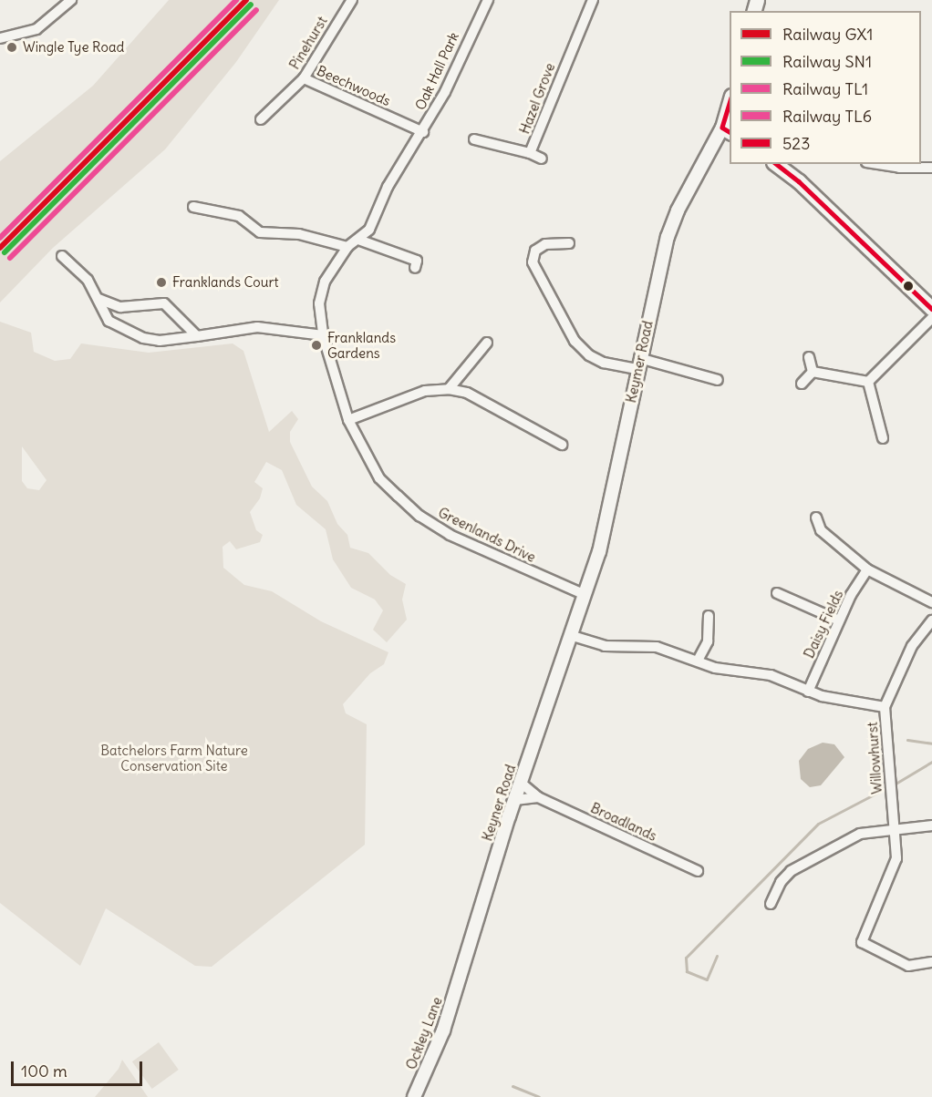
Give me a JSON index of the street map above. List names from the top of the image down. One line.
{"streets":{"main road":["Keymer Road"],"street":["Pinehurst","Oak Hall Park","Beechwoods","Hazel Grove","Greenlands Drive","Daisy Fields","Willowhurst","Keyner Road","Broadlands","Ockley Lane"]},"crossings":[["Pinehurst","Beechwoods"],["Oak Hall Park","Beechwoods"],["Oak Hall Park","Greenlands Drive"],["Keymer Road","Greenlands Drive"],["Keymer Road","Willowhurst"],["Keymer Road","Keyner Road"],["Daisy Fields","Willowhurst"],["Willowhurst","Keyner Road"],["Keyner Road","Broadlands"],["Keyner Road","Ockley Lane"]],"parks":["Batchelors Farm Nature Conservation Site"],"places":["Wingle Tye Road","Franklands Court","Franklands Gardens"],"lines":["rail line GX1","rail line TL1","rail line SN1","rail line TL6","transit line 523"],"legend":["Railway GX1","Railway SN1","Railway TL1","Railway TL6","523"],"scale_bar":"100 m"}
